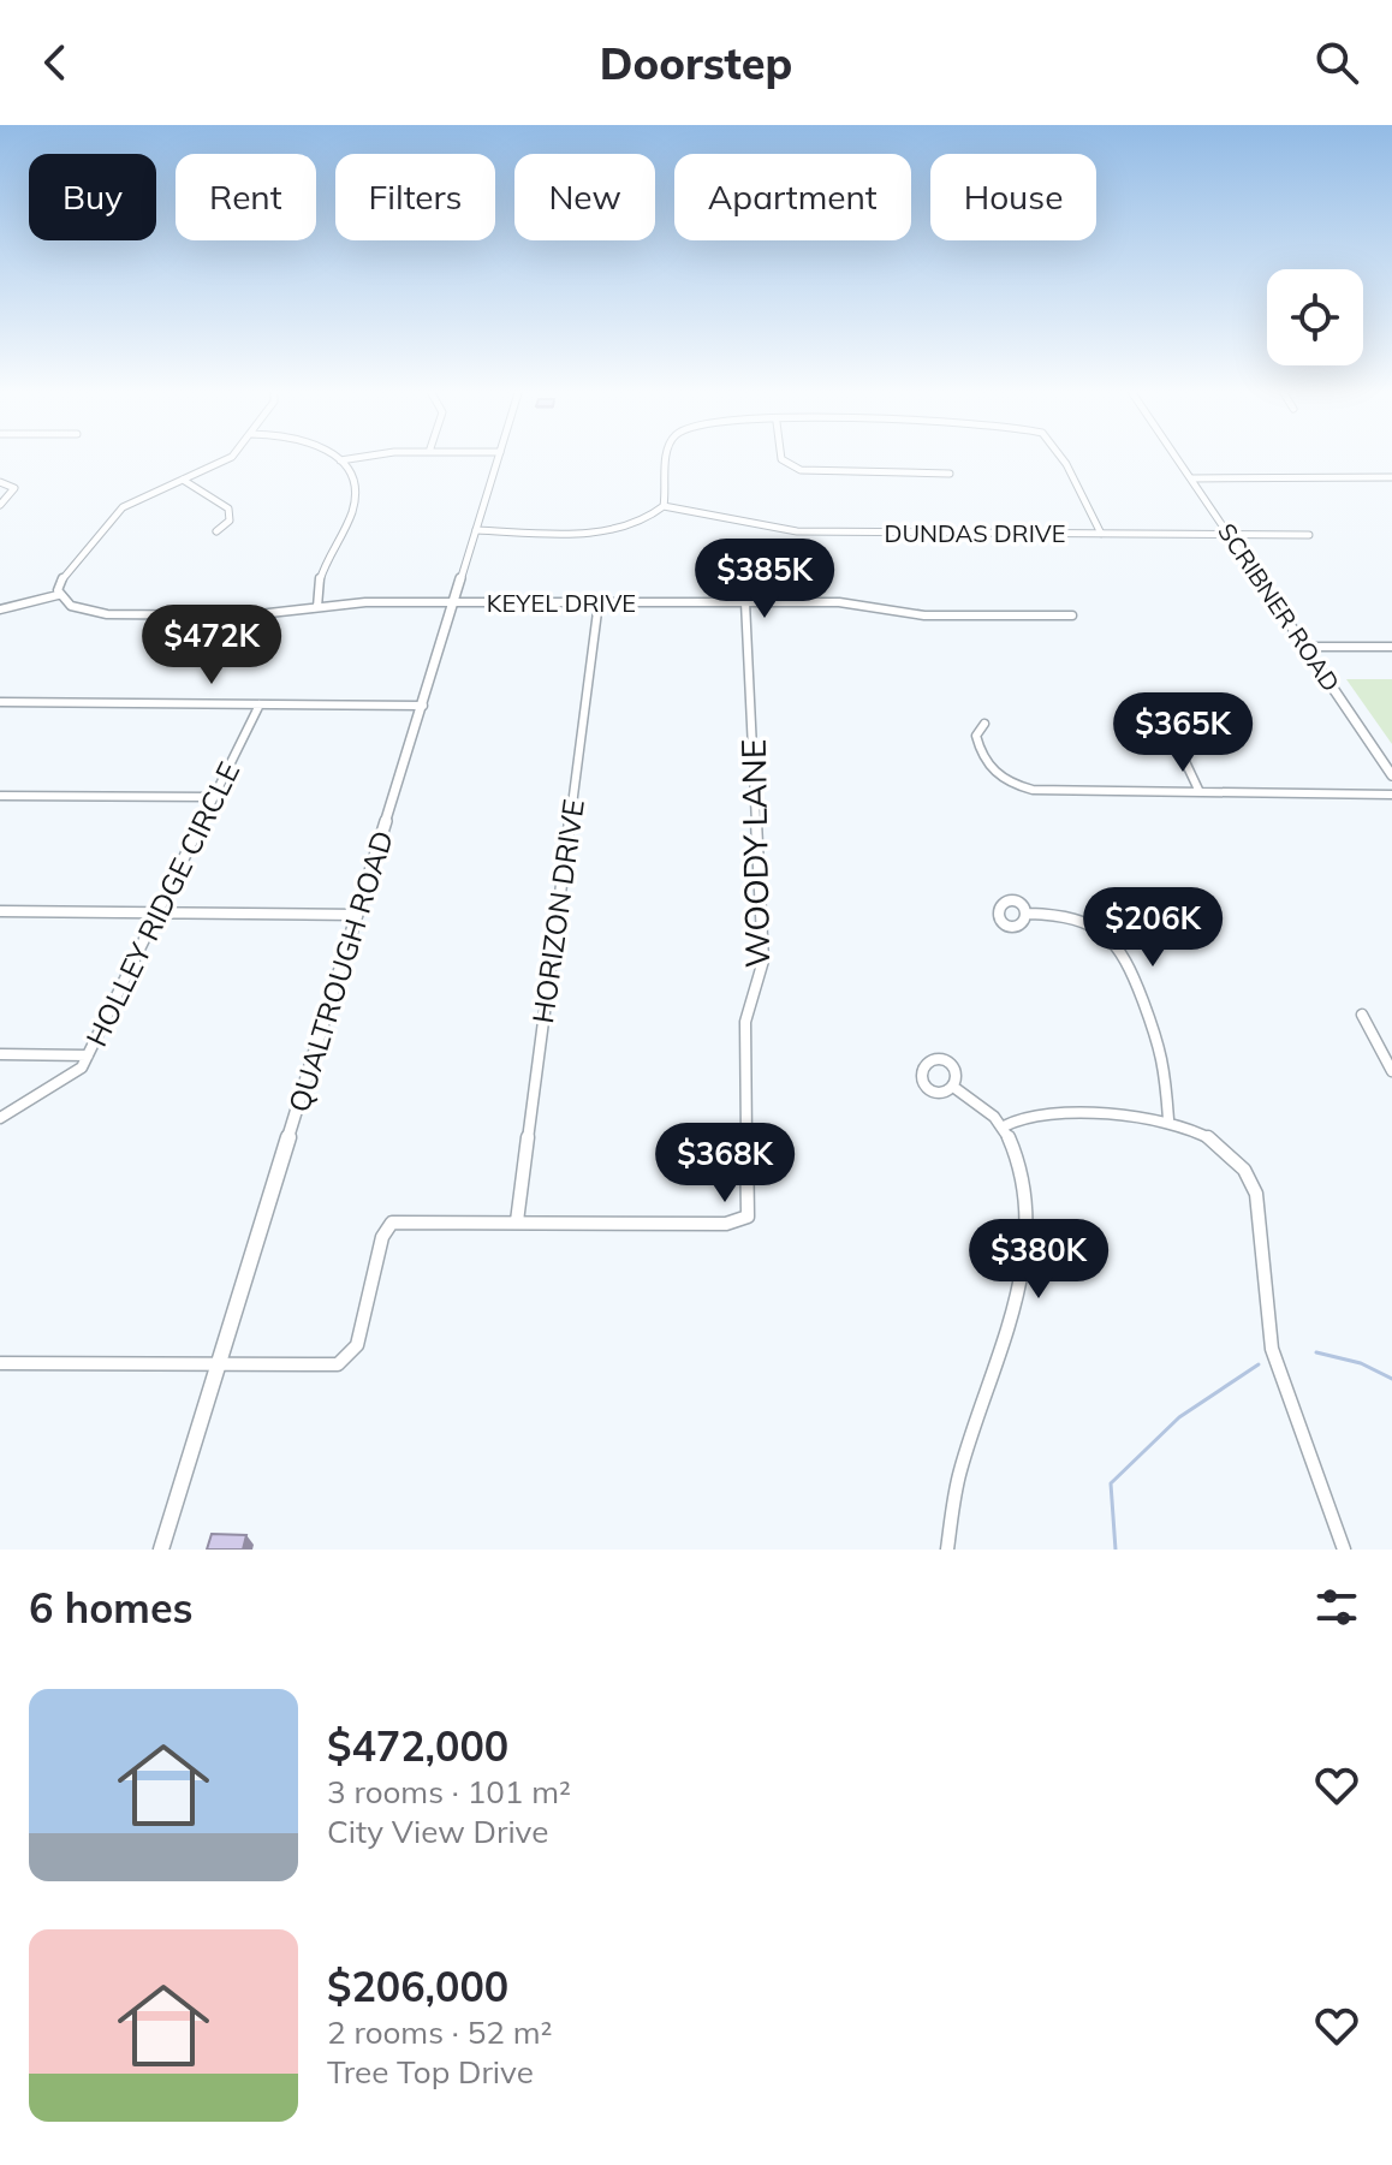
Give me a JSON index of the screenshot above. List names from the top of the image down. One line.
{"streets":{"street":["DUNDAS DRIVE","KEYEL DRIVE","SCRIBNER ROAD","WOODY LANE","HOLLEY RIDGE CIRCLE","HORIZON DRIVE","QUALTROUGH ROAD"]},"crossings":[["DUNDAS DRIVE","SCRIBNER ROAD"],["KEYEL DRIVE","WOODY LANE"],["KEYEL DRIVE","HORIZON DRIVE"],["KEYEL DRIVE","QUALTROUGH ROAD"],["WOODY LANE","HORIZON DRIVE"],["WOODY LANE","QUALTROUGH ROAD"]],"page":{"header":"Doorstep","chip":["Buy","Rent","Filters","New","Apartment","House"],"price":["$385K","$472K","$365K","$206K","$368K","$380K"],"heading":"6 homes","list":[{"name":"$472,000","note":"3 rooms · 101 m² · City View Drive"},{"name":"$206,000","note":"2 rooms · 52 m² · Tree Top Drive"}]}}
